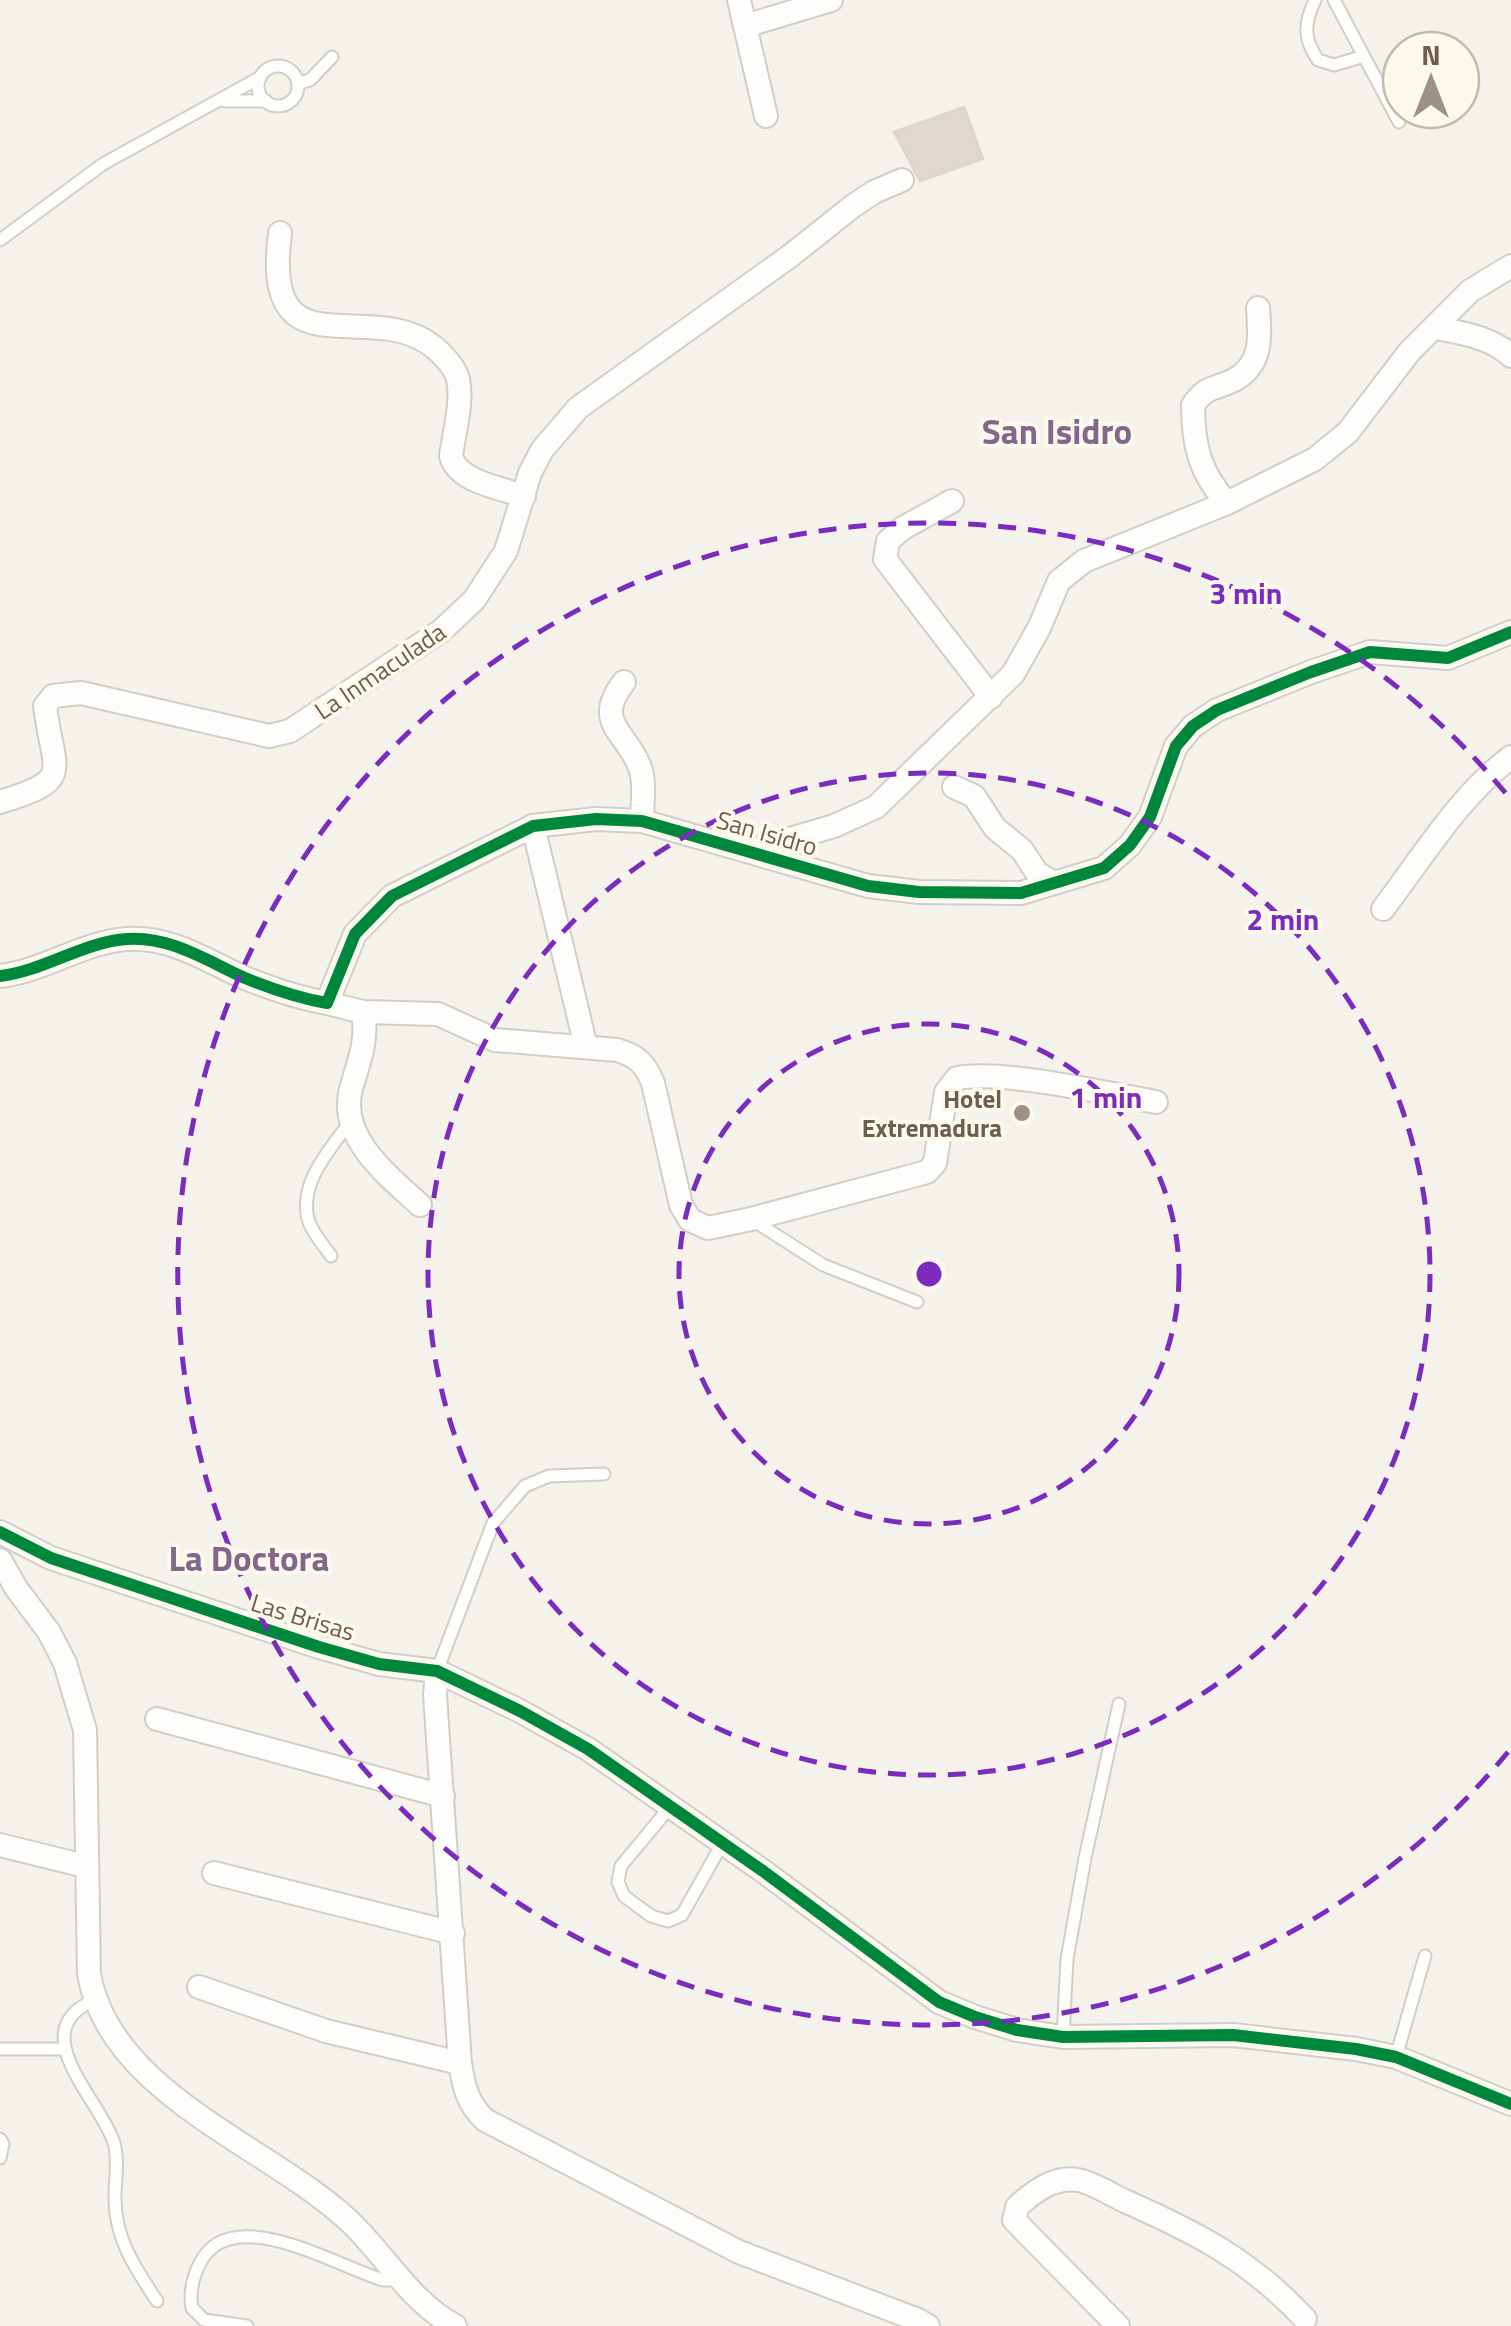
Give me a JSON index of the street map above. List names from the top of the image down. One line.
{"streets":{"street":["La Inmaculada","San Isidro","Las Brisas"]},"districts":["San Isidro","La Doctora"],"places":["Hotel Extremadura"],"north":"top","rings":["3 min","2 min","1 min"]}
